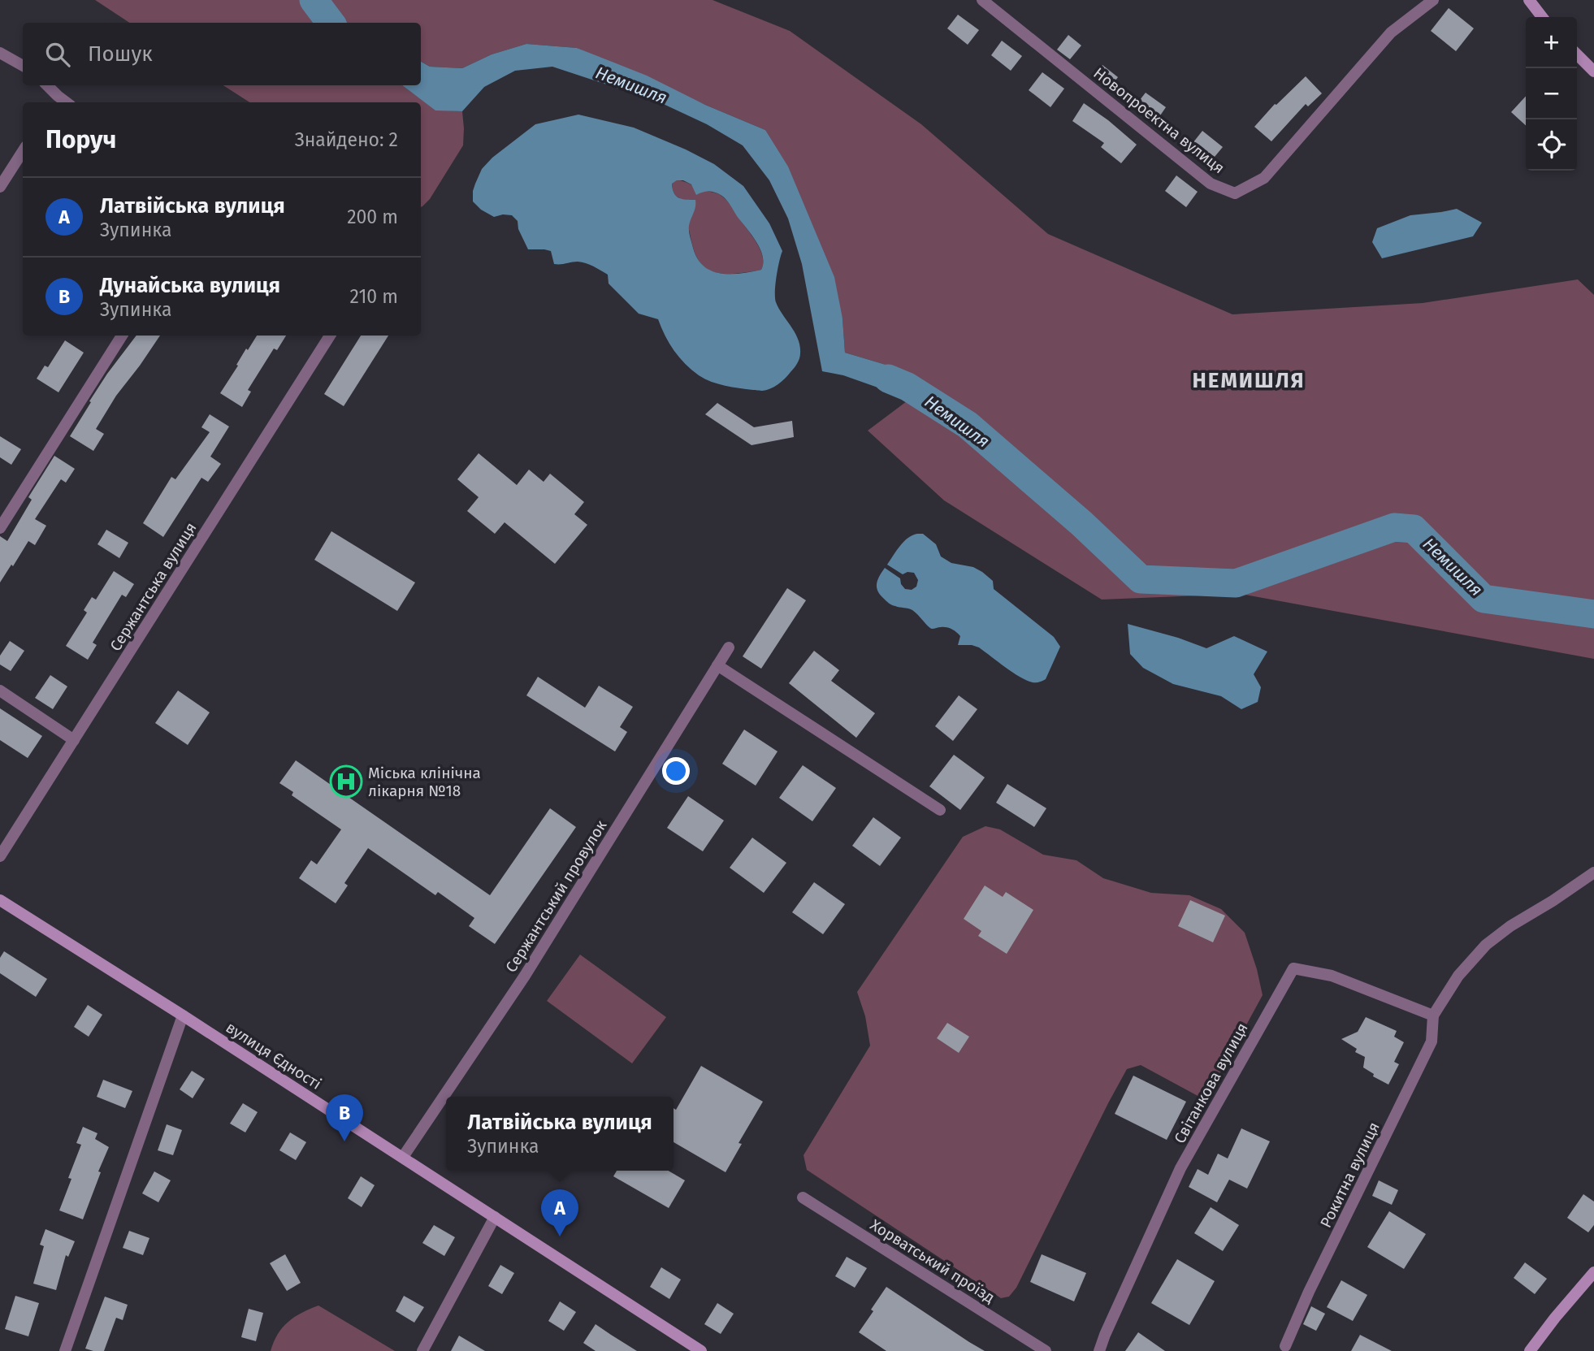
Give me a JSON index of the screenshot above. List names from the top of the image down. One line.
{"streets":{"main road":["вулиця Єдності"],"street":["Новопроектна вулиця","Сержантська вулиця","Сержантський провулок","Світанкова вулиця","Рокитна вулиця","Хорватський проїзд"]},"crossings":[["Сержантський провулок","вулиця Єдності"],["Світанкова вулиця","Рокитна вулиця"]],"districts":["НЕМИШЛЯ"],"water":["Немишля"],"places":{"hospital":["Міська клінічна лікарня №18"]},"page":{"map_buttons":["+","−"],"search":"Пошук","heading":["Поруч","Знайдено: 2"],"list":[{"mark":"A","name":"Латвійська вулиця","note":"Зупинка","value":"200 m"},{"mark":"B","name":"Дунайська вулиця","note":"Зупинка","value":"210 m"}],"pins":["B","A"],"popup":["Латвійська вулиця","Зупинка"]}}
